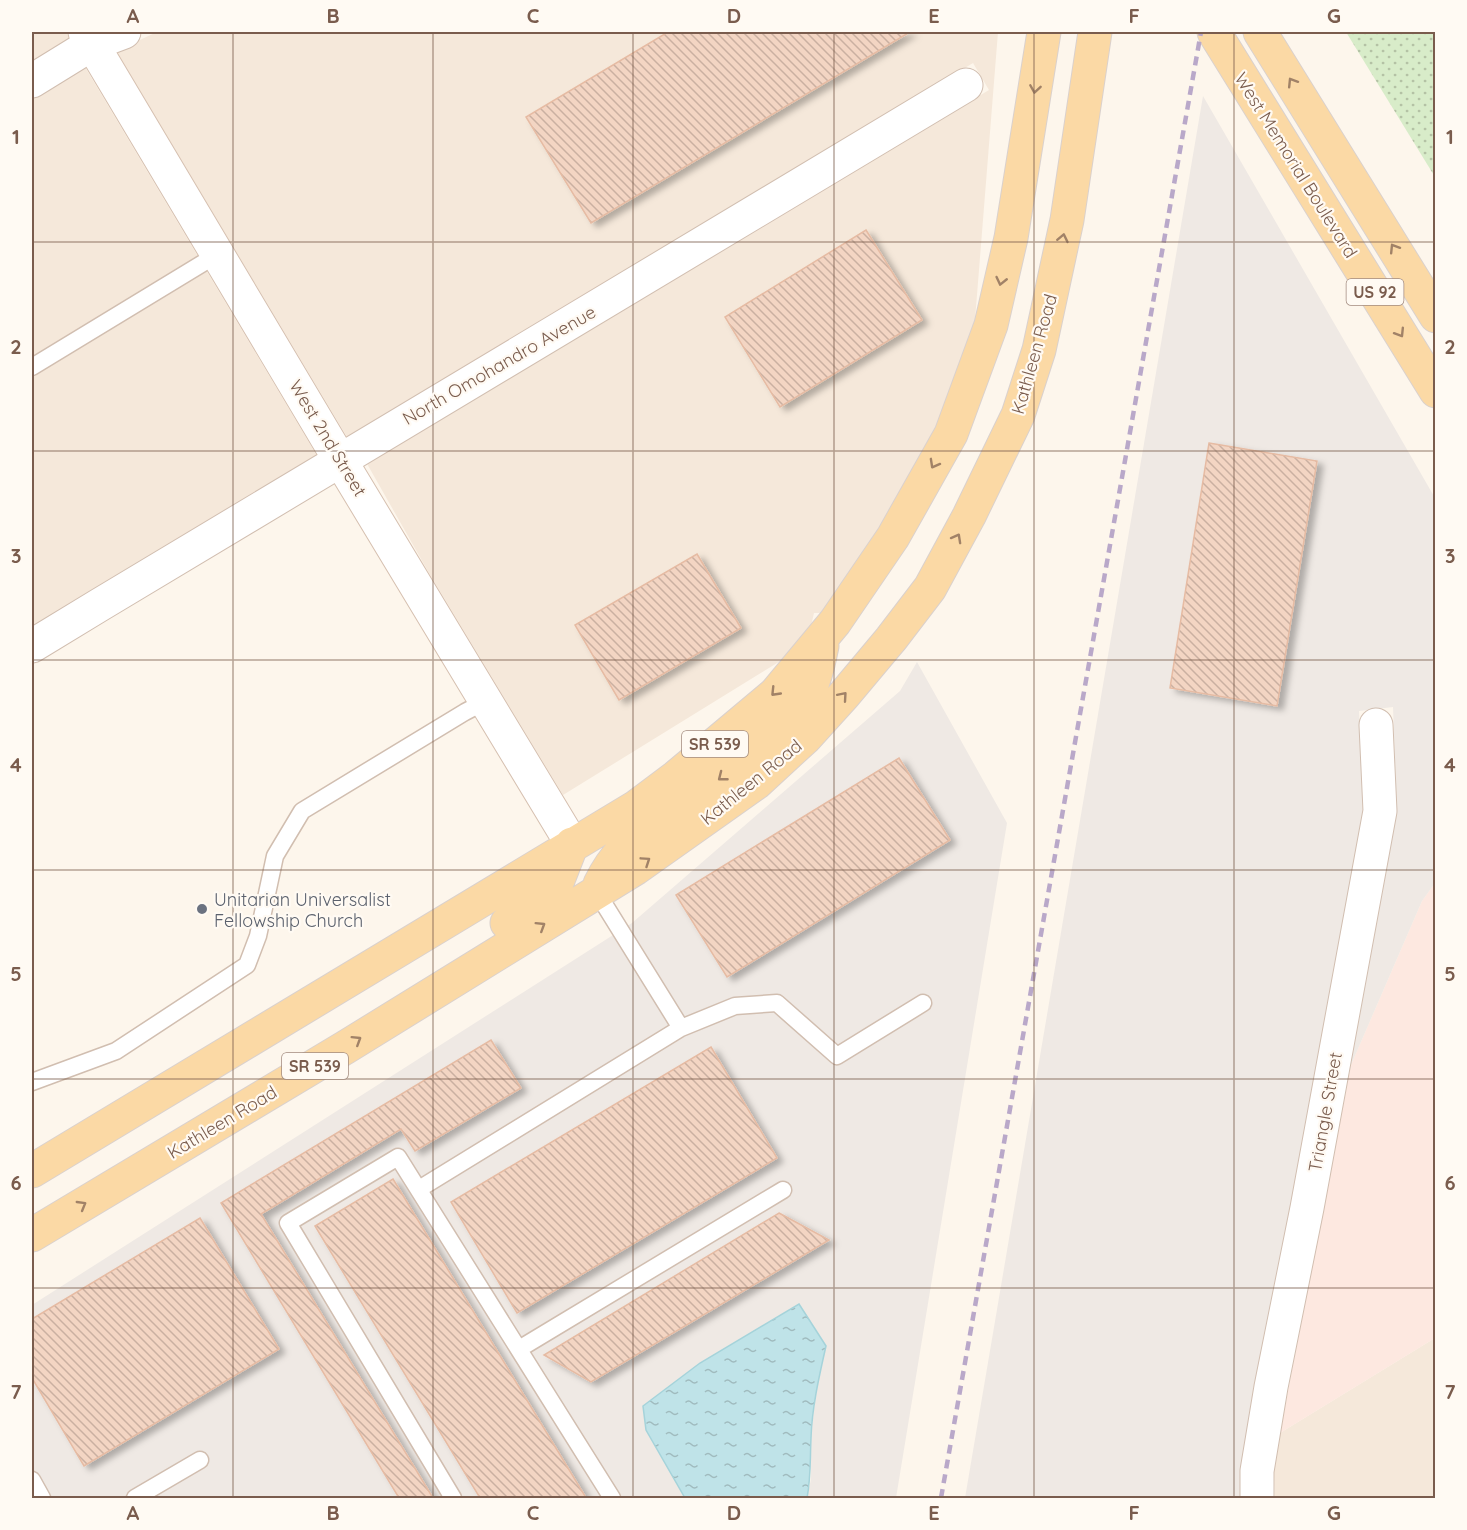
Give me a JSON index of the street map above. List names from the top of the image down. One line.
{"streets":{"main road":["West Memorial Boulevard","US 92","Kathleen Road","SR 539"],"street":["North Omohandro Avenue","West 2nd Street","Triangle Street"]},"crossings":[["North Omohandro Avenue","West 2nd Street"],["West 2nd Street","SR 539"]],"places":["Unitarian Universalist Fellowship Church"],"grid":{"columns":["A","B","C","D","E","F","G"],"rows":["1","2","3","4","5","6","7"]}}
